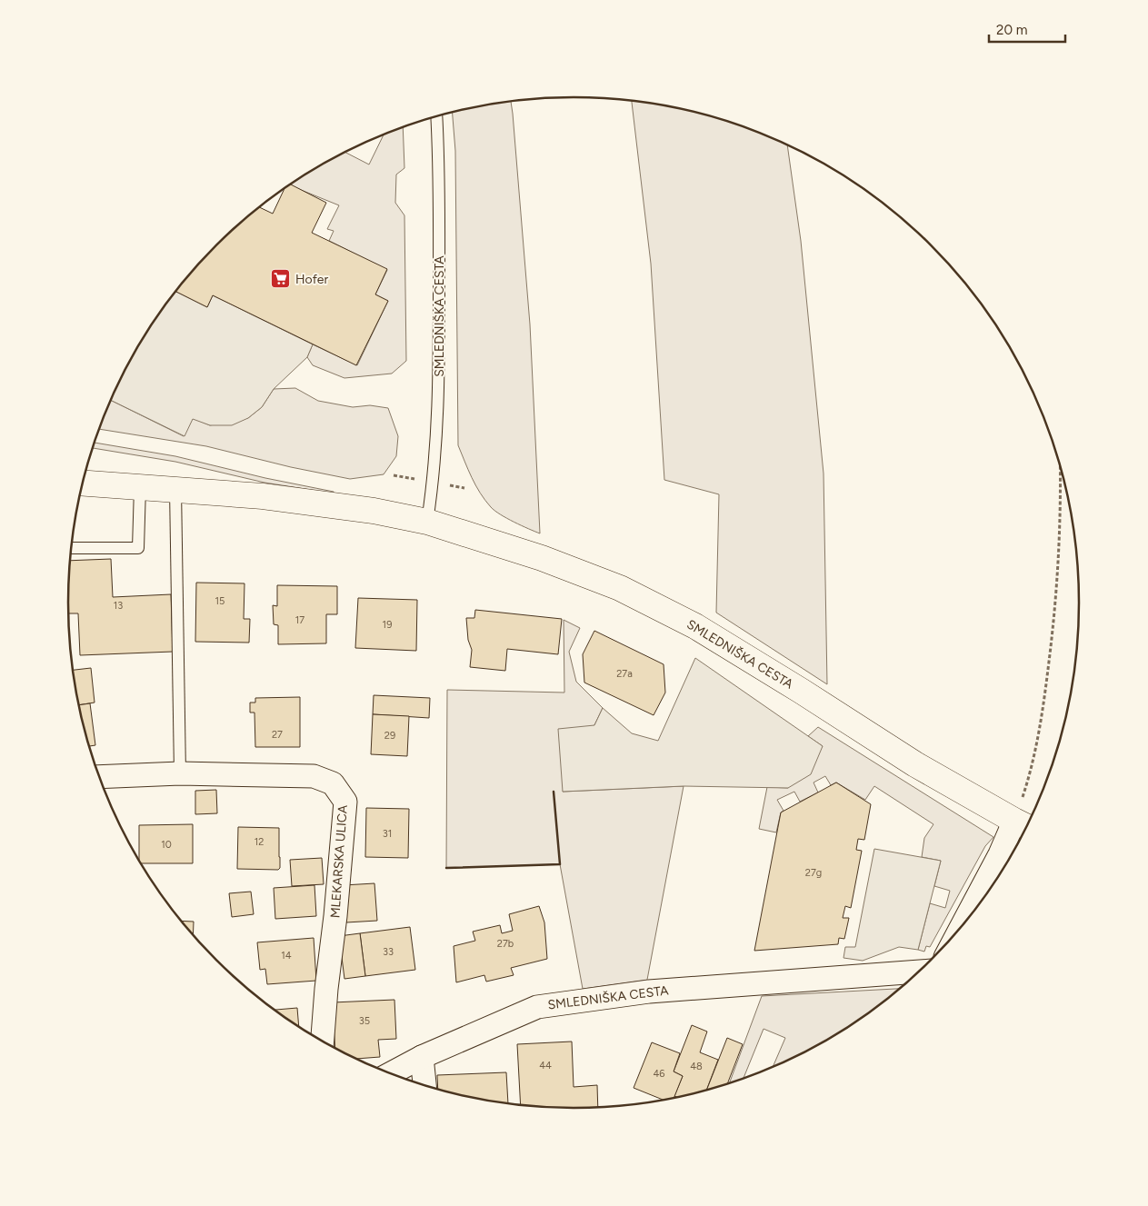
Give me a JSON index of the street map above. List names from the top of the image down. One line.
{"streets":{"street":["SMLEDNIŠKA CESTA","MLEKARSKA ULICA"]},"places":{"supermarket":["Hofer"]},"house_numbers":["15","13","17","19","27a","27","29","31","12","10","27g","27b","33","14","35","44","48","46"],"scale_bar":"20 m"}
